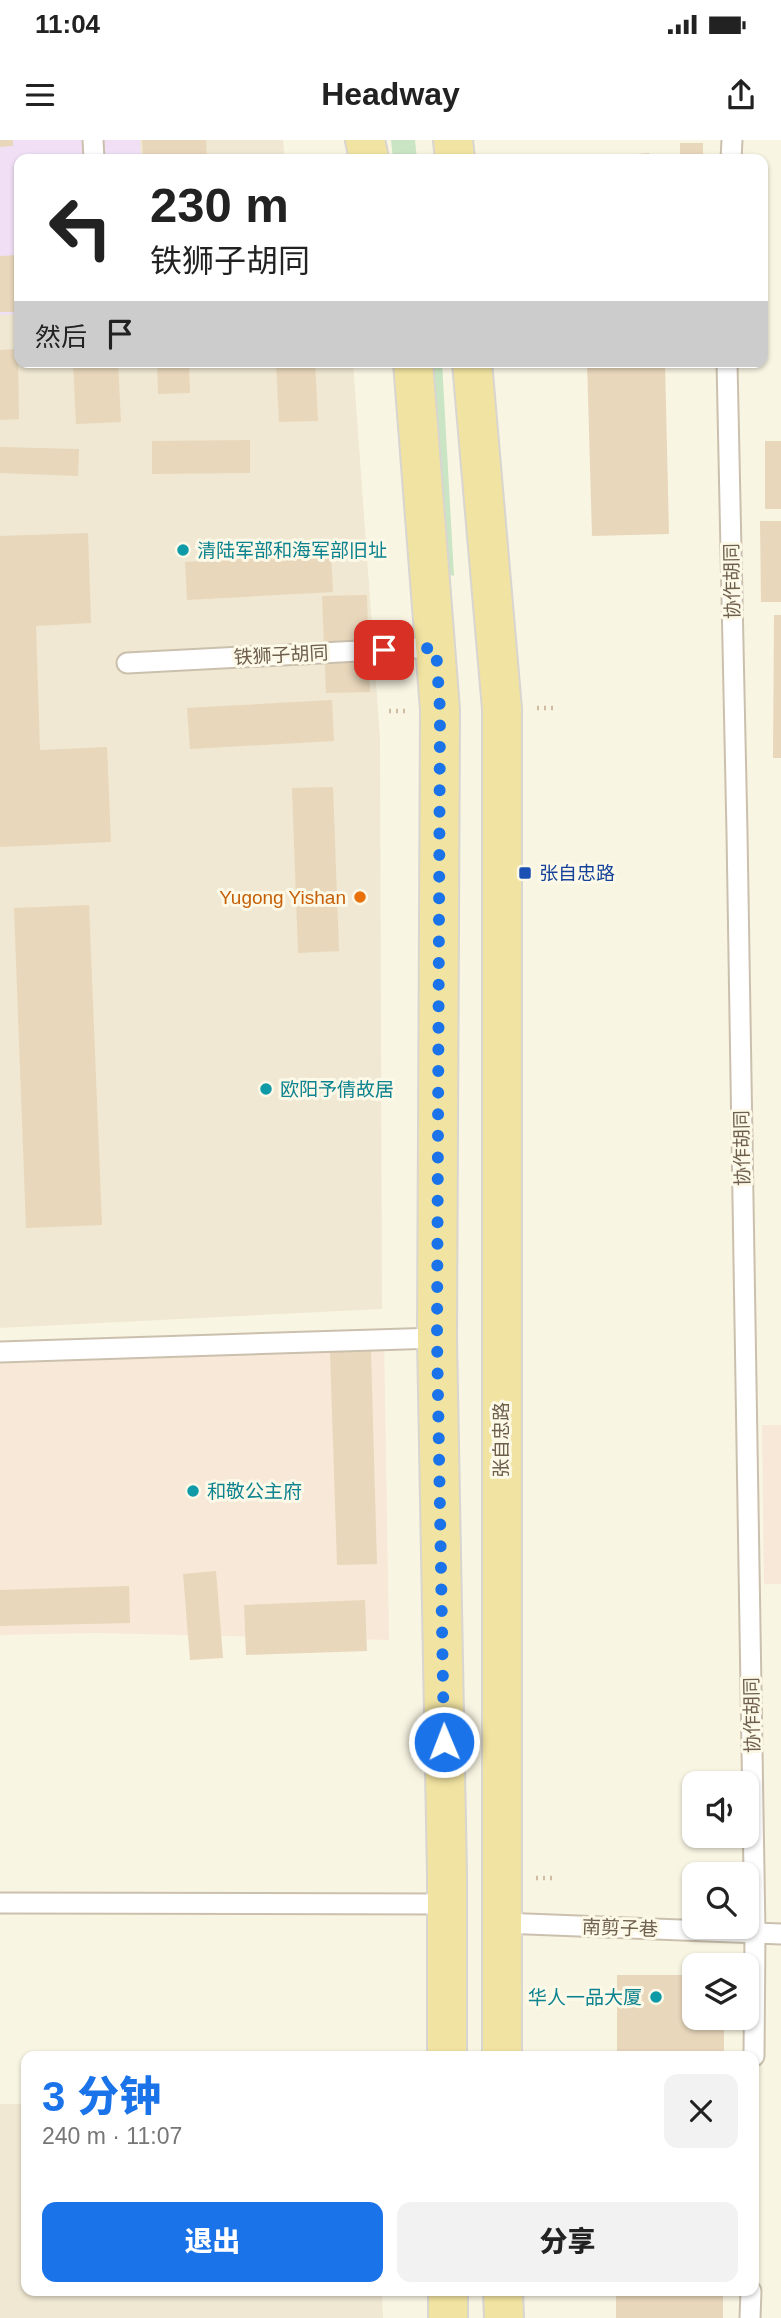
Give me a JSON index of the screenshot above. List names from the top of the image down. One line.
{"streets":{"main road":["张自忠路"],"lane":["协作胡同","铁狮子胡同","南剪子巷"]},"crossings":[["张自忠路","南剪子巷"]],"places":{"other":["清陆军部和海军部旧址","Yugong Yishan","欧阳予倩故居","和敬公主府","华人一品大厦"],"transit":["张自忠路"]},"page":{"status":"11:04","header":"Headway","turn":["230 m","铁狮子胡同"],"then":"然后","heading":["3 分钟","240 m · 11:07"],"buttons":["退出","分享"]}}
